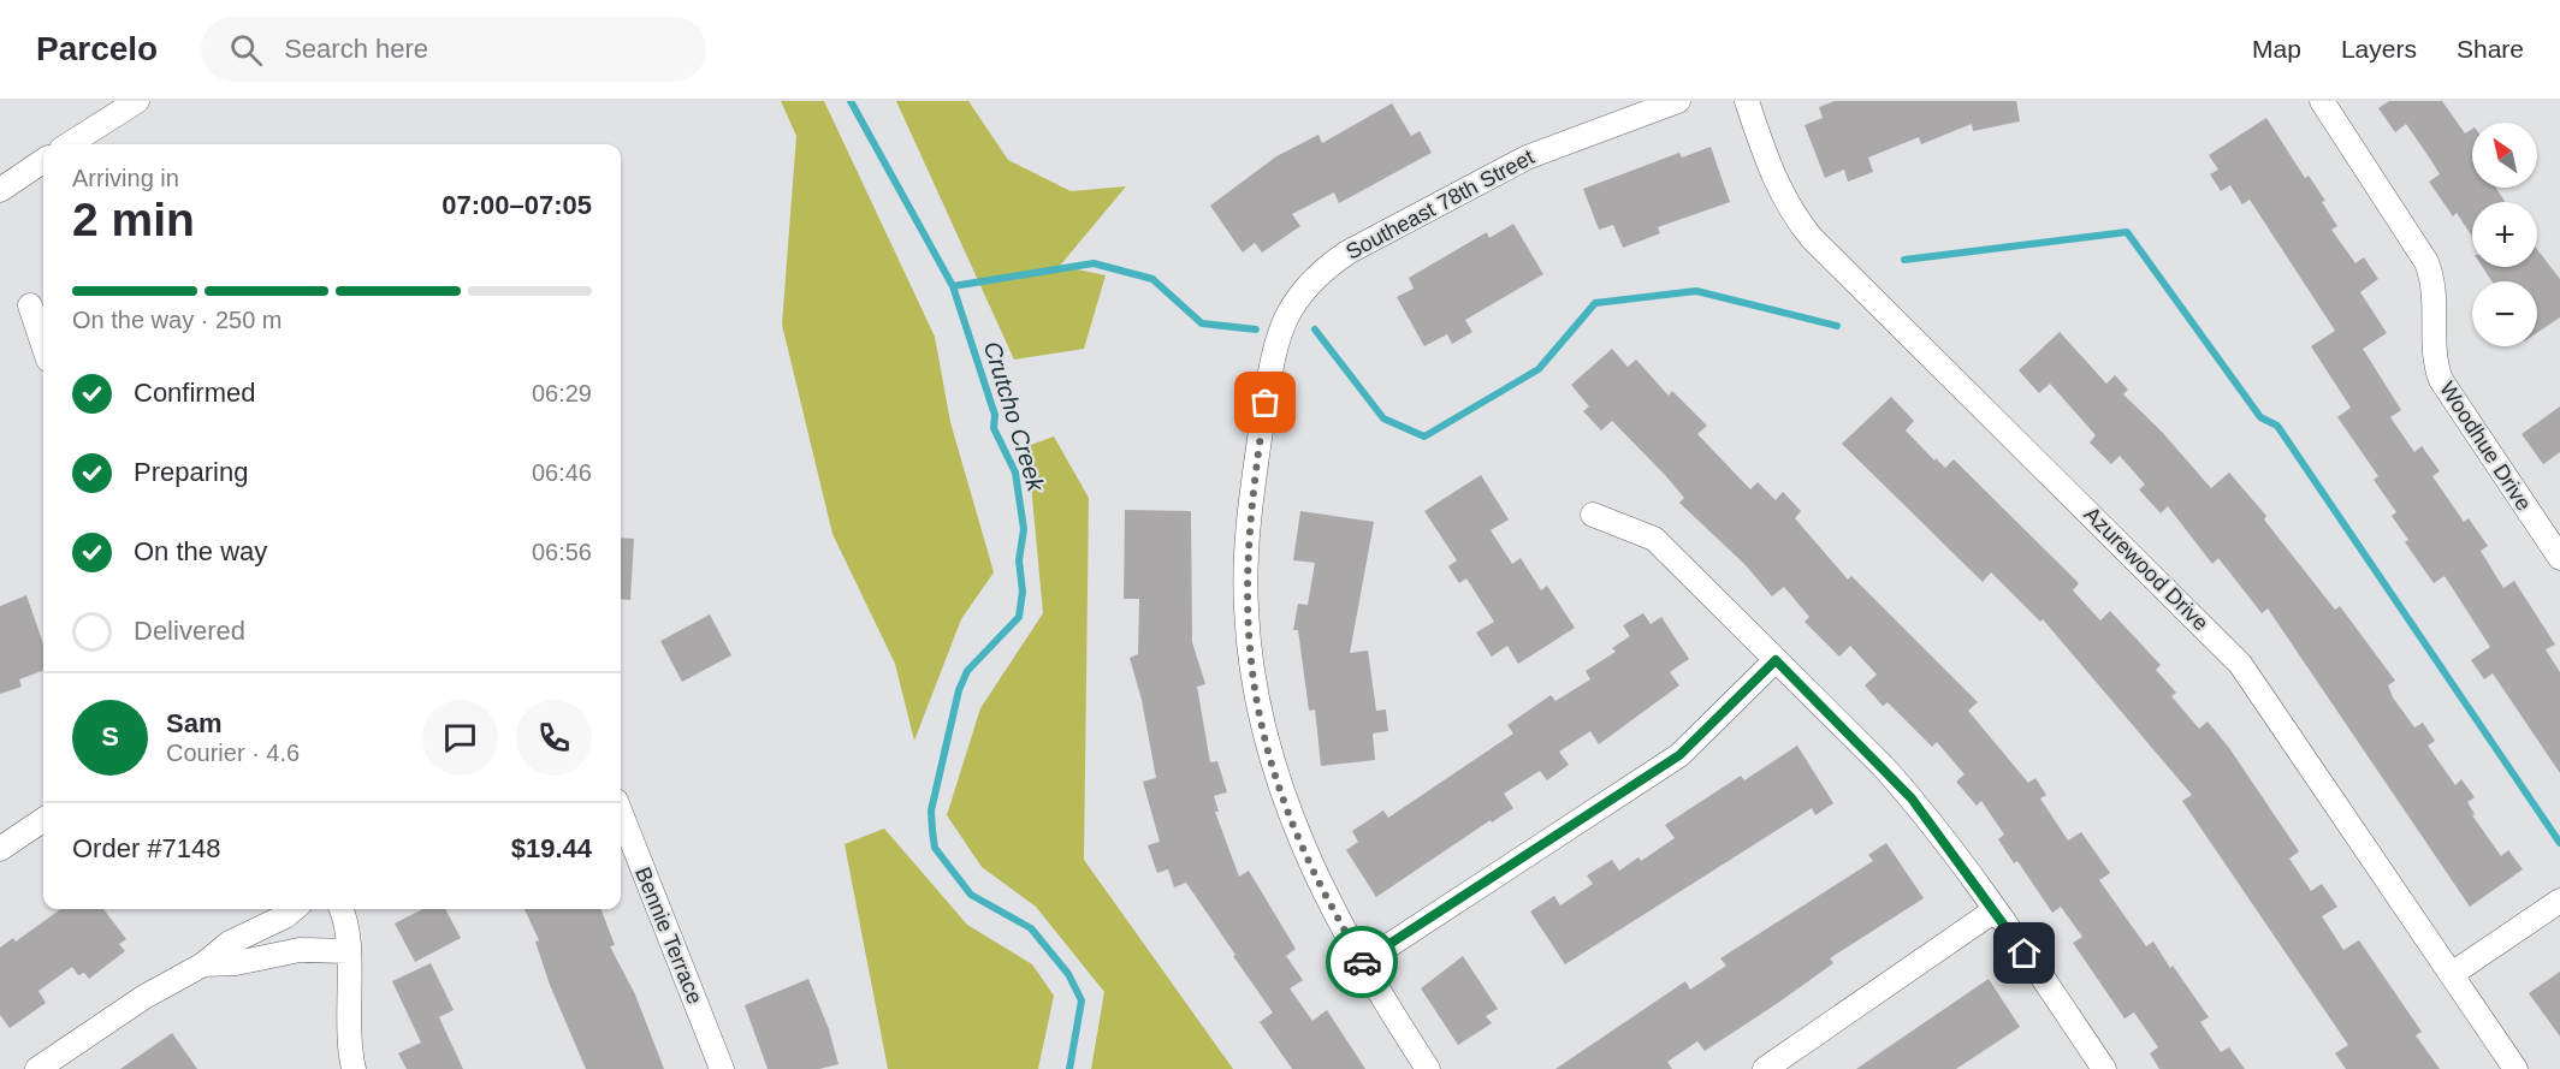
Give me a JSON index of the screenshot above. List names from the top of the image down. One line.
{"streets":{"street":["Southeast 78th Street","Woodhue Drive","Azurewood Drive","Bennie Terrace"]},"water":["Crutcho Creek"],"north":"top left","page":{"header":"Parcelo","search":"Search here","nav":["Map","Layers","Share"],"map_buttons":["+","−"],"heading":["2 min","Arriving in","07:00–07:05"],"panel":["Sam","Courier · 4.6","Order #7148","$19.44"],"bar":"On the way · 250 m","list":[["Confirmed","06:29"],["Preparing","06:46"],["On the way","06:56"],"Delivered"],"round":"S"}}
